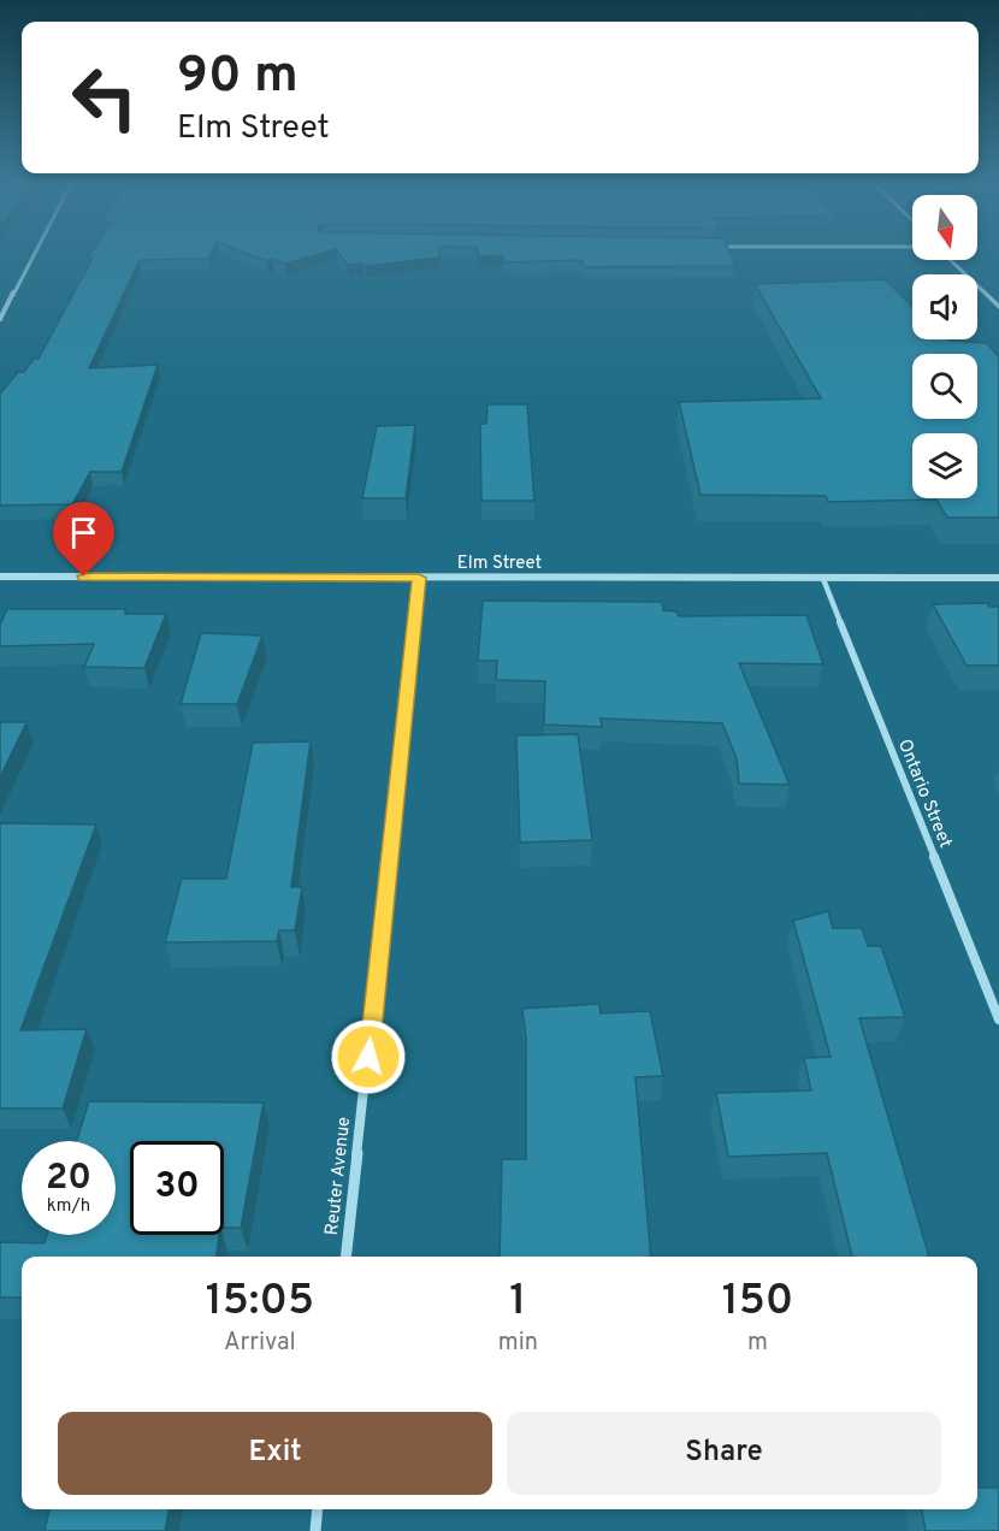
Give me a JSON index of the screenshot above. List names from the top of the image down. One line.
{"streets":{"street":["Elm Street","Ontario Street","Reuter Avenue"]},"crossings":[["Elm Street","Ontario Street"],["Elm Street","Reuter Avenue"]],"north":"bottom","page":{"turn":["90 m","Elm Street"],"speed":"20 km/h","limit":"30","eta":["15:05","Arrival","1","min","150","m"],"buttons":["Exit","Share"]}}
